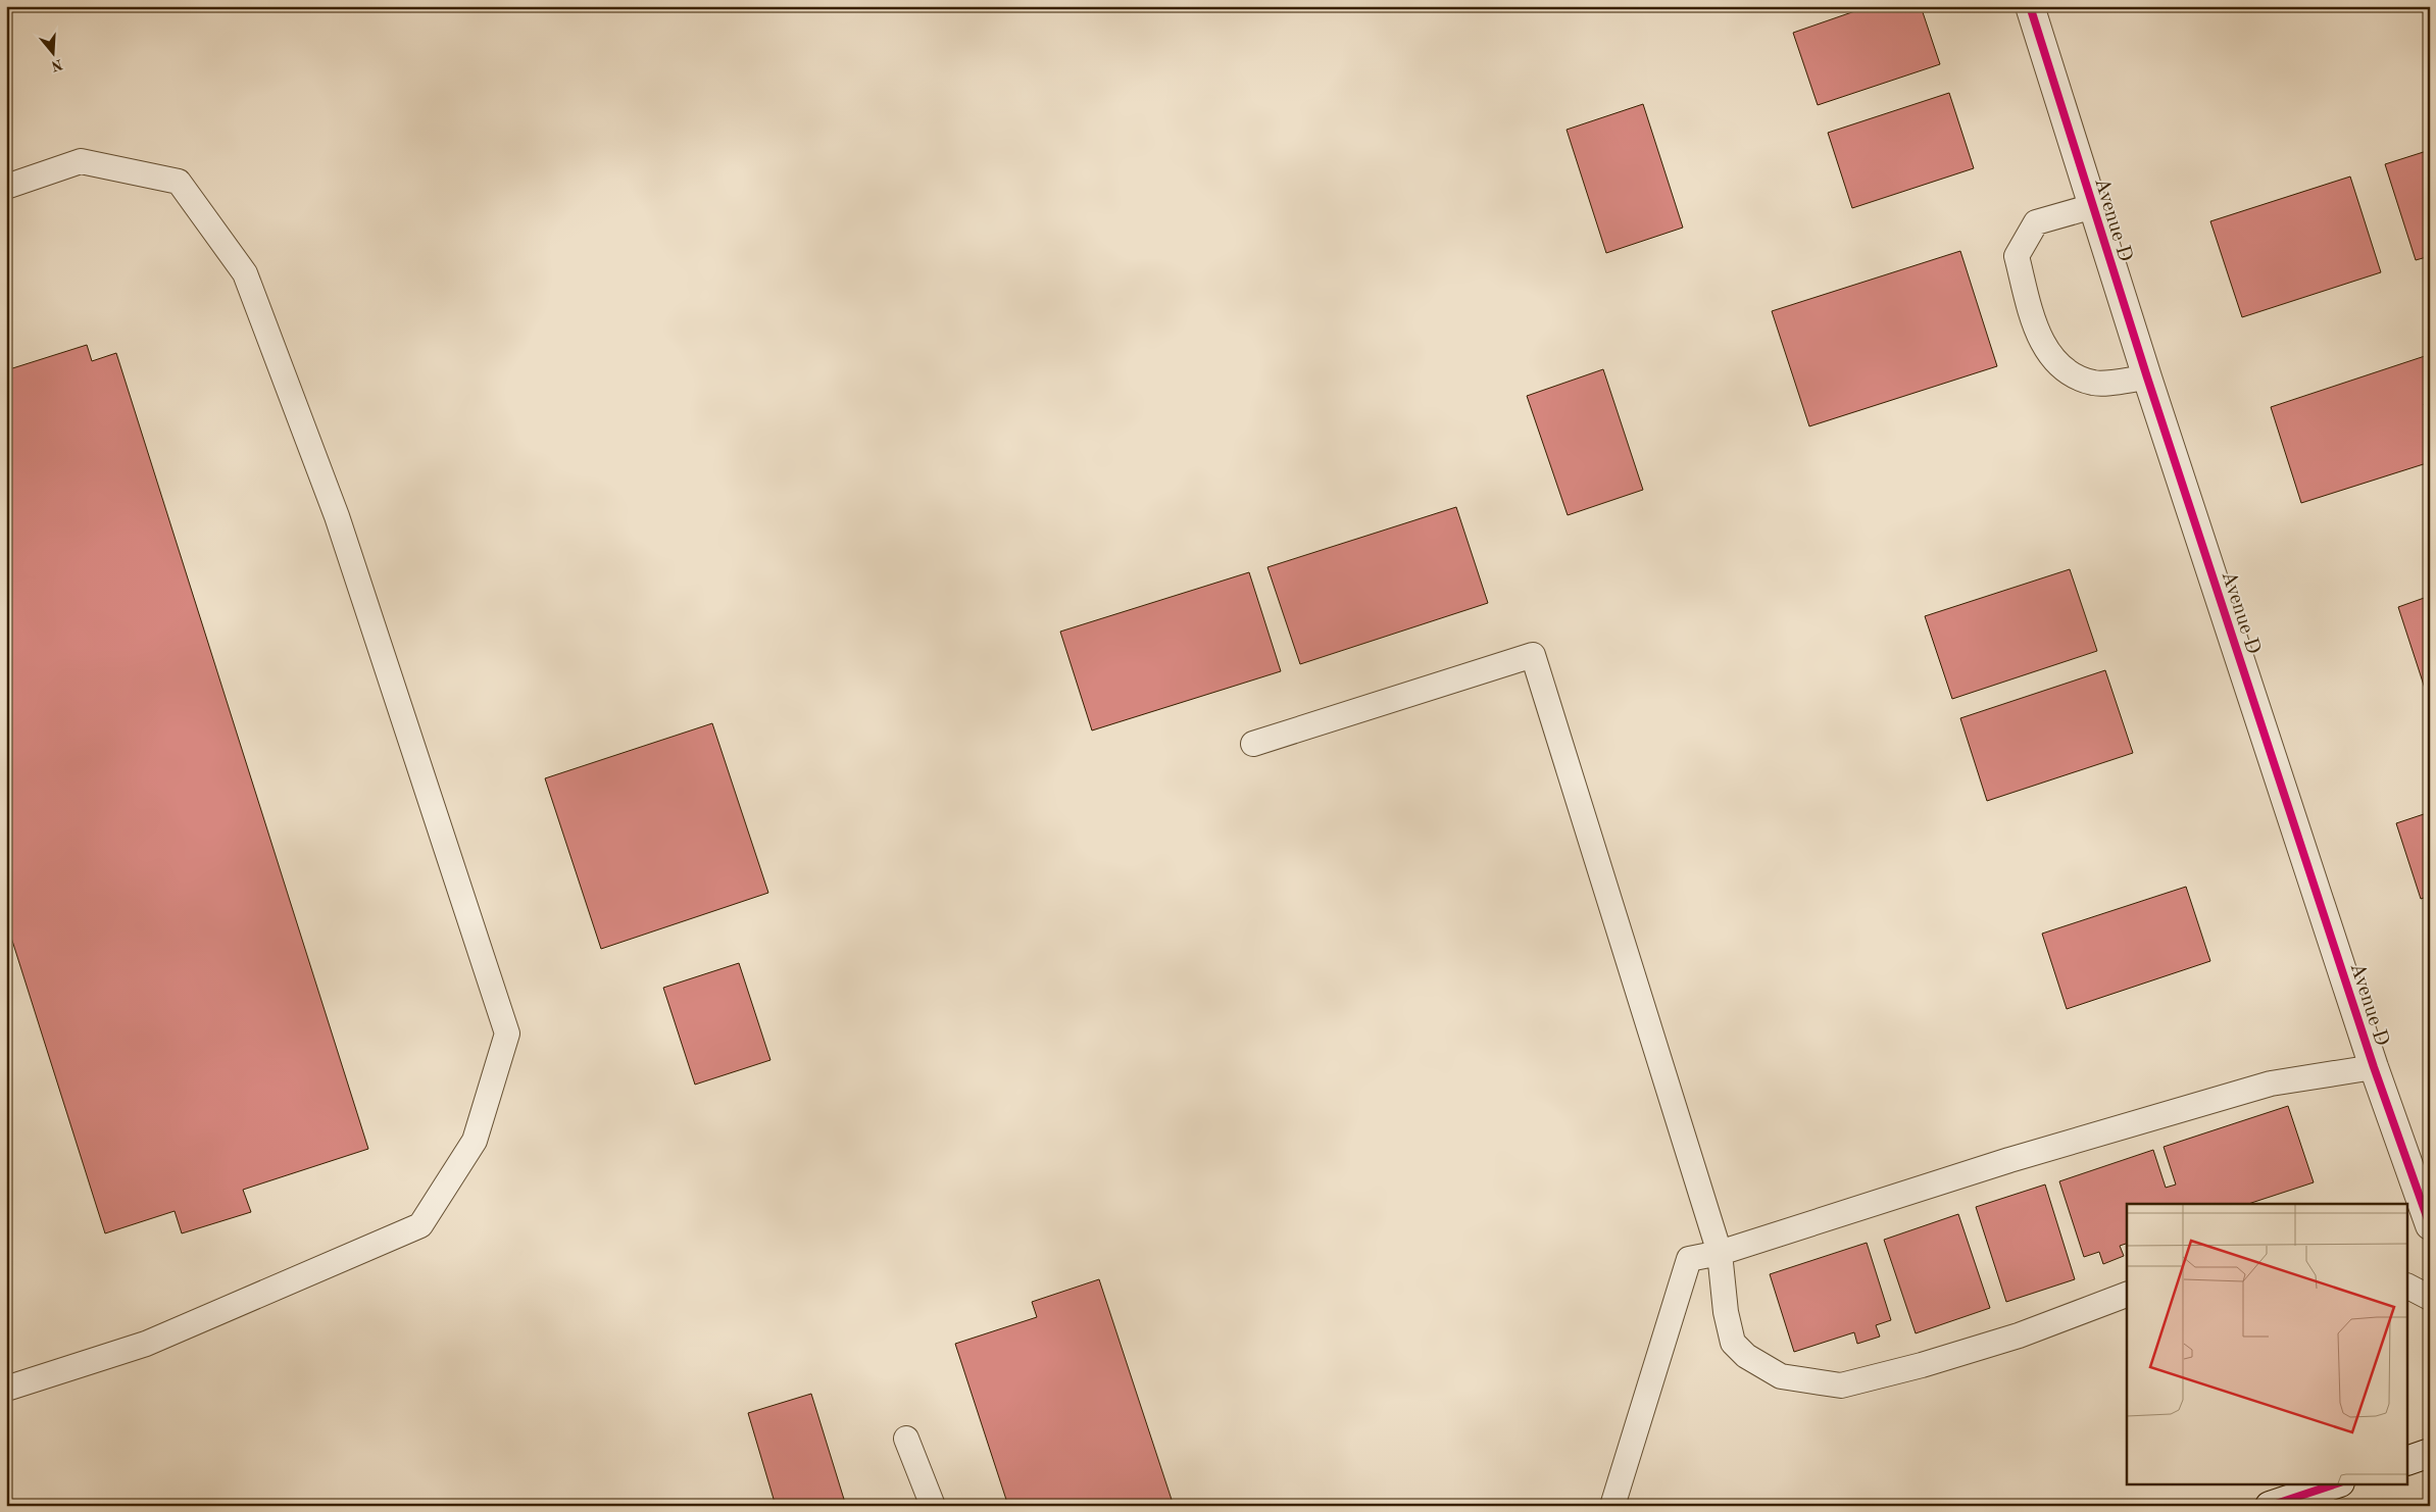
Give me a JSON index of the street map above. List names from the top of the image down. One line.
{"streets":{"street":["Avenue D"]},"north":"bottom"}
